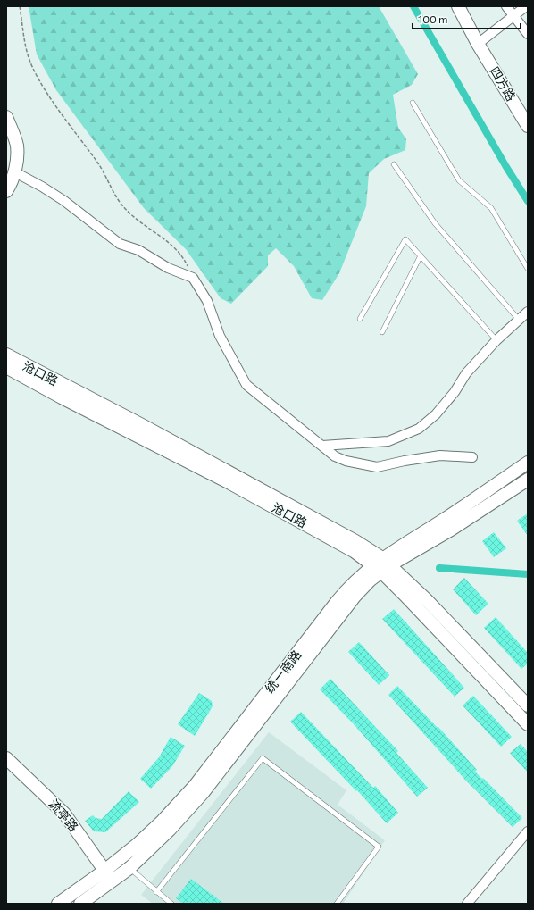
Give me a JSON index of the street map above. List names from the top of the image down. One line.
{"streets":{"street":["四方路","沧口路","统一南路","流亭路"]},"crossings":[["沧口路","统一南路"],["统一南路","流亭路"]],"scale_bar":"100 m"}
